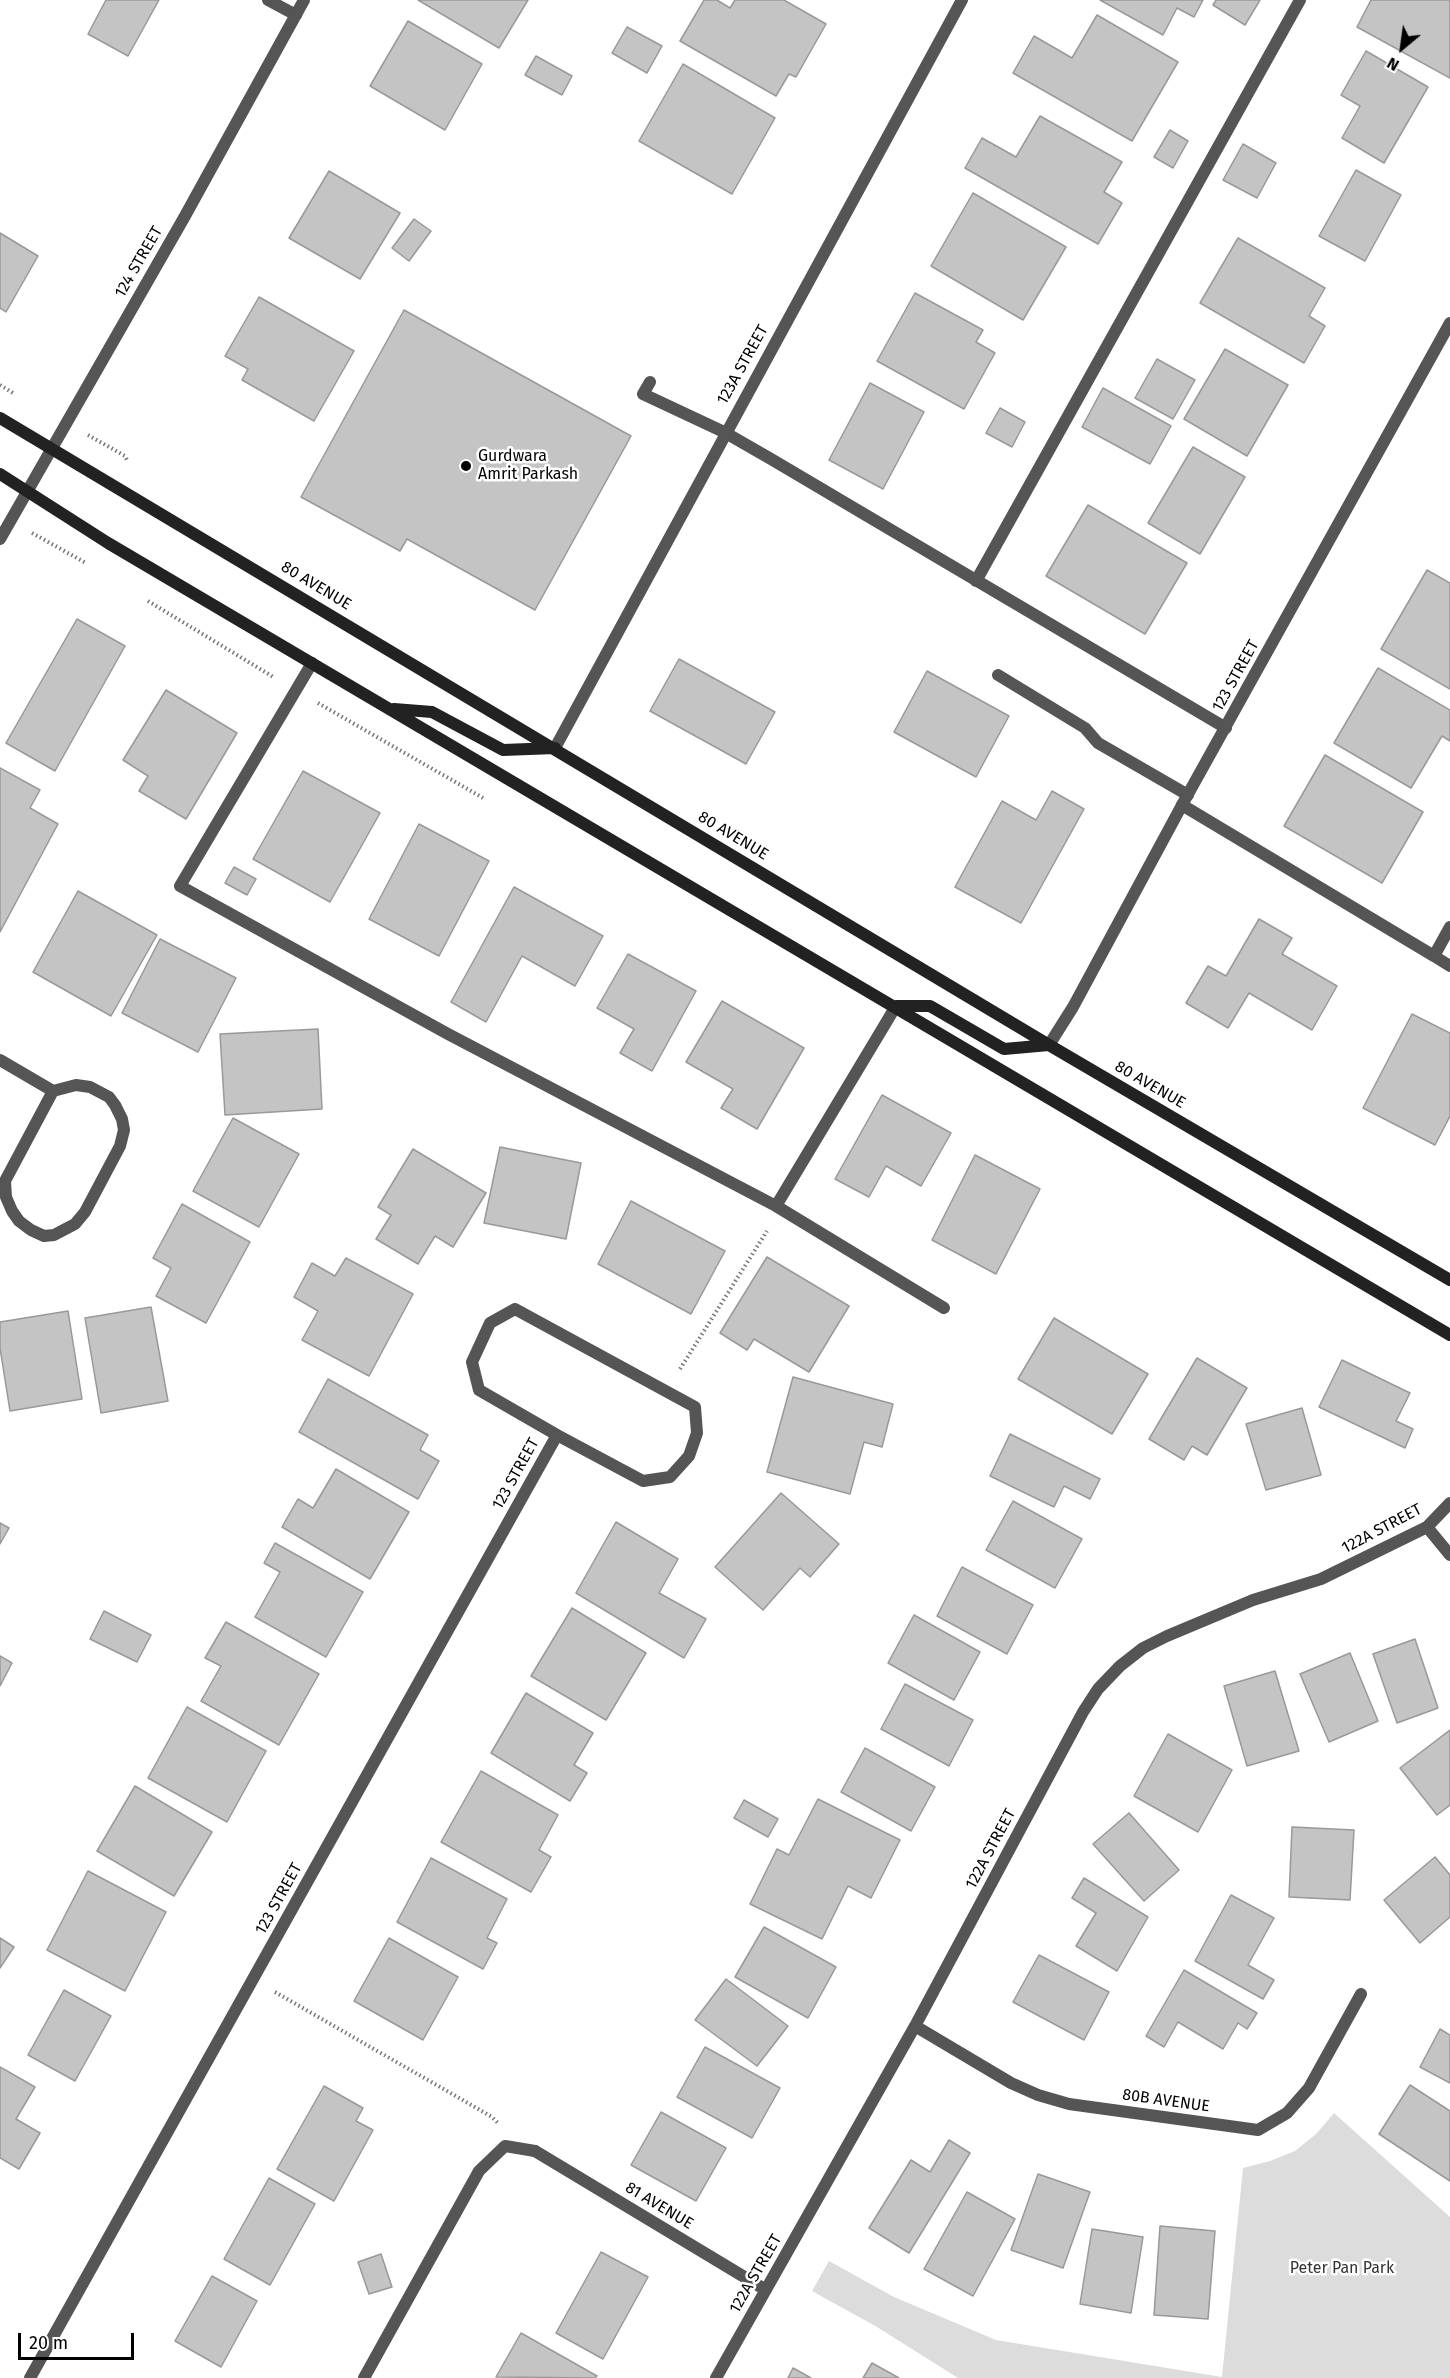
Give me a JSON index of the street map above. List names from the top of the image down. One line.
{"streets":{"main road":["80 AVENUE"],"street":["124 STREET","123A STREET","123 STREET","122A STREET","80B AVENUE","81 AVENUE"]},"crossings":[["124 STREET","80 AVENUE"],["123A STREET","80 AVENUE"],["80 AVENUE","123 STREET"],["122A STREET","80B AVENUE"],["122A STREET","81 AVENUE"]],"parks":["Peter Pan Park"],"places":["Gurdwara Amrit Parkash"],"scale_bar":"20 m","north":"bottom left"}
